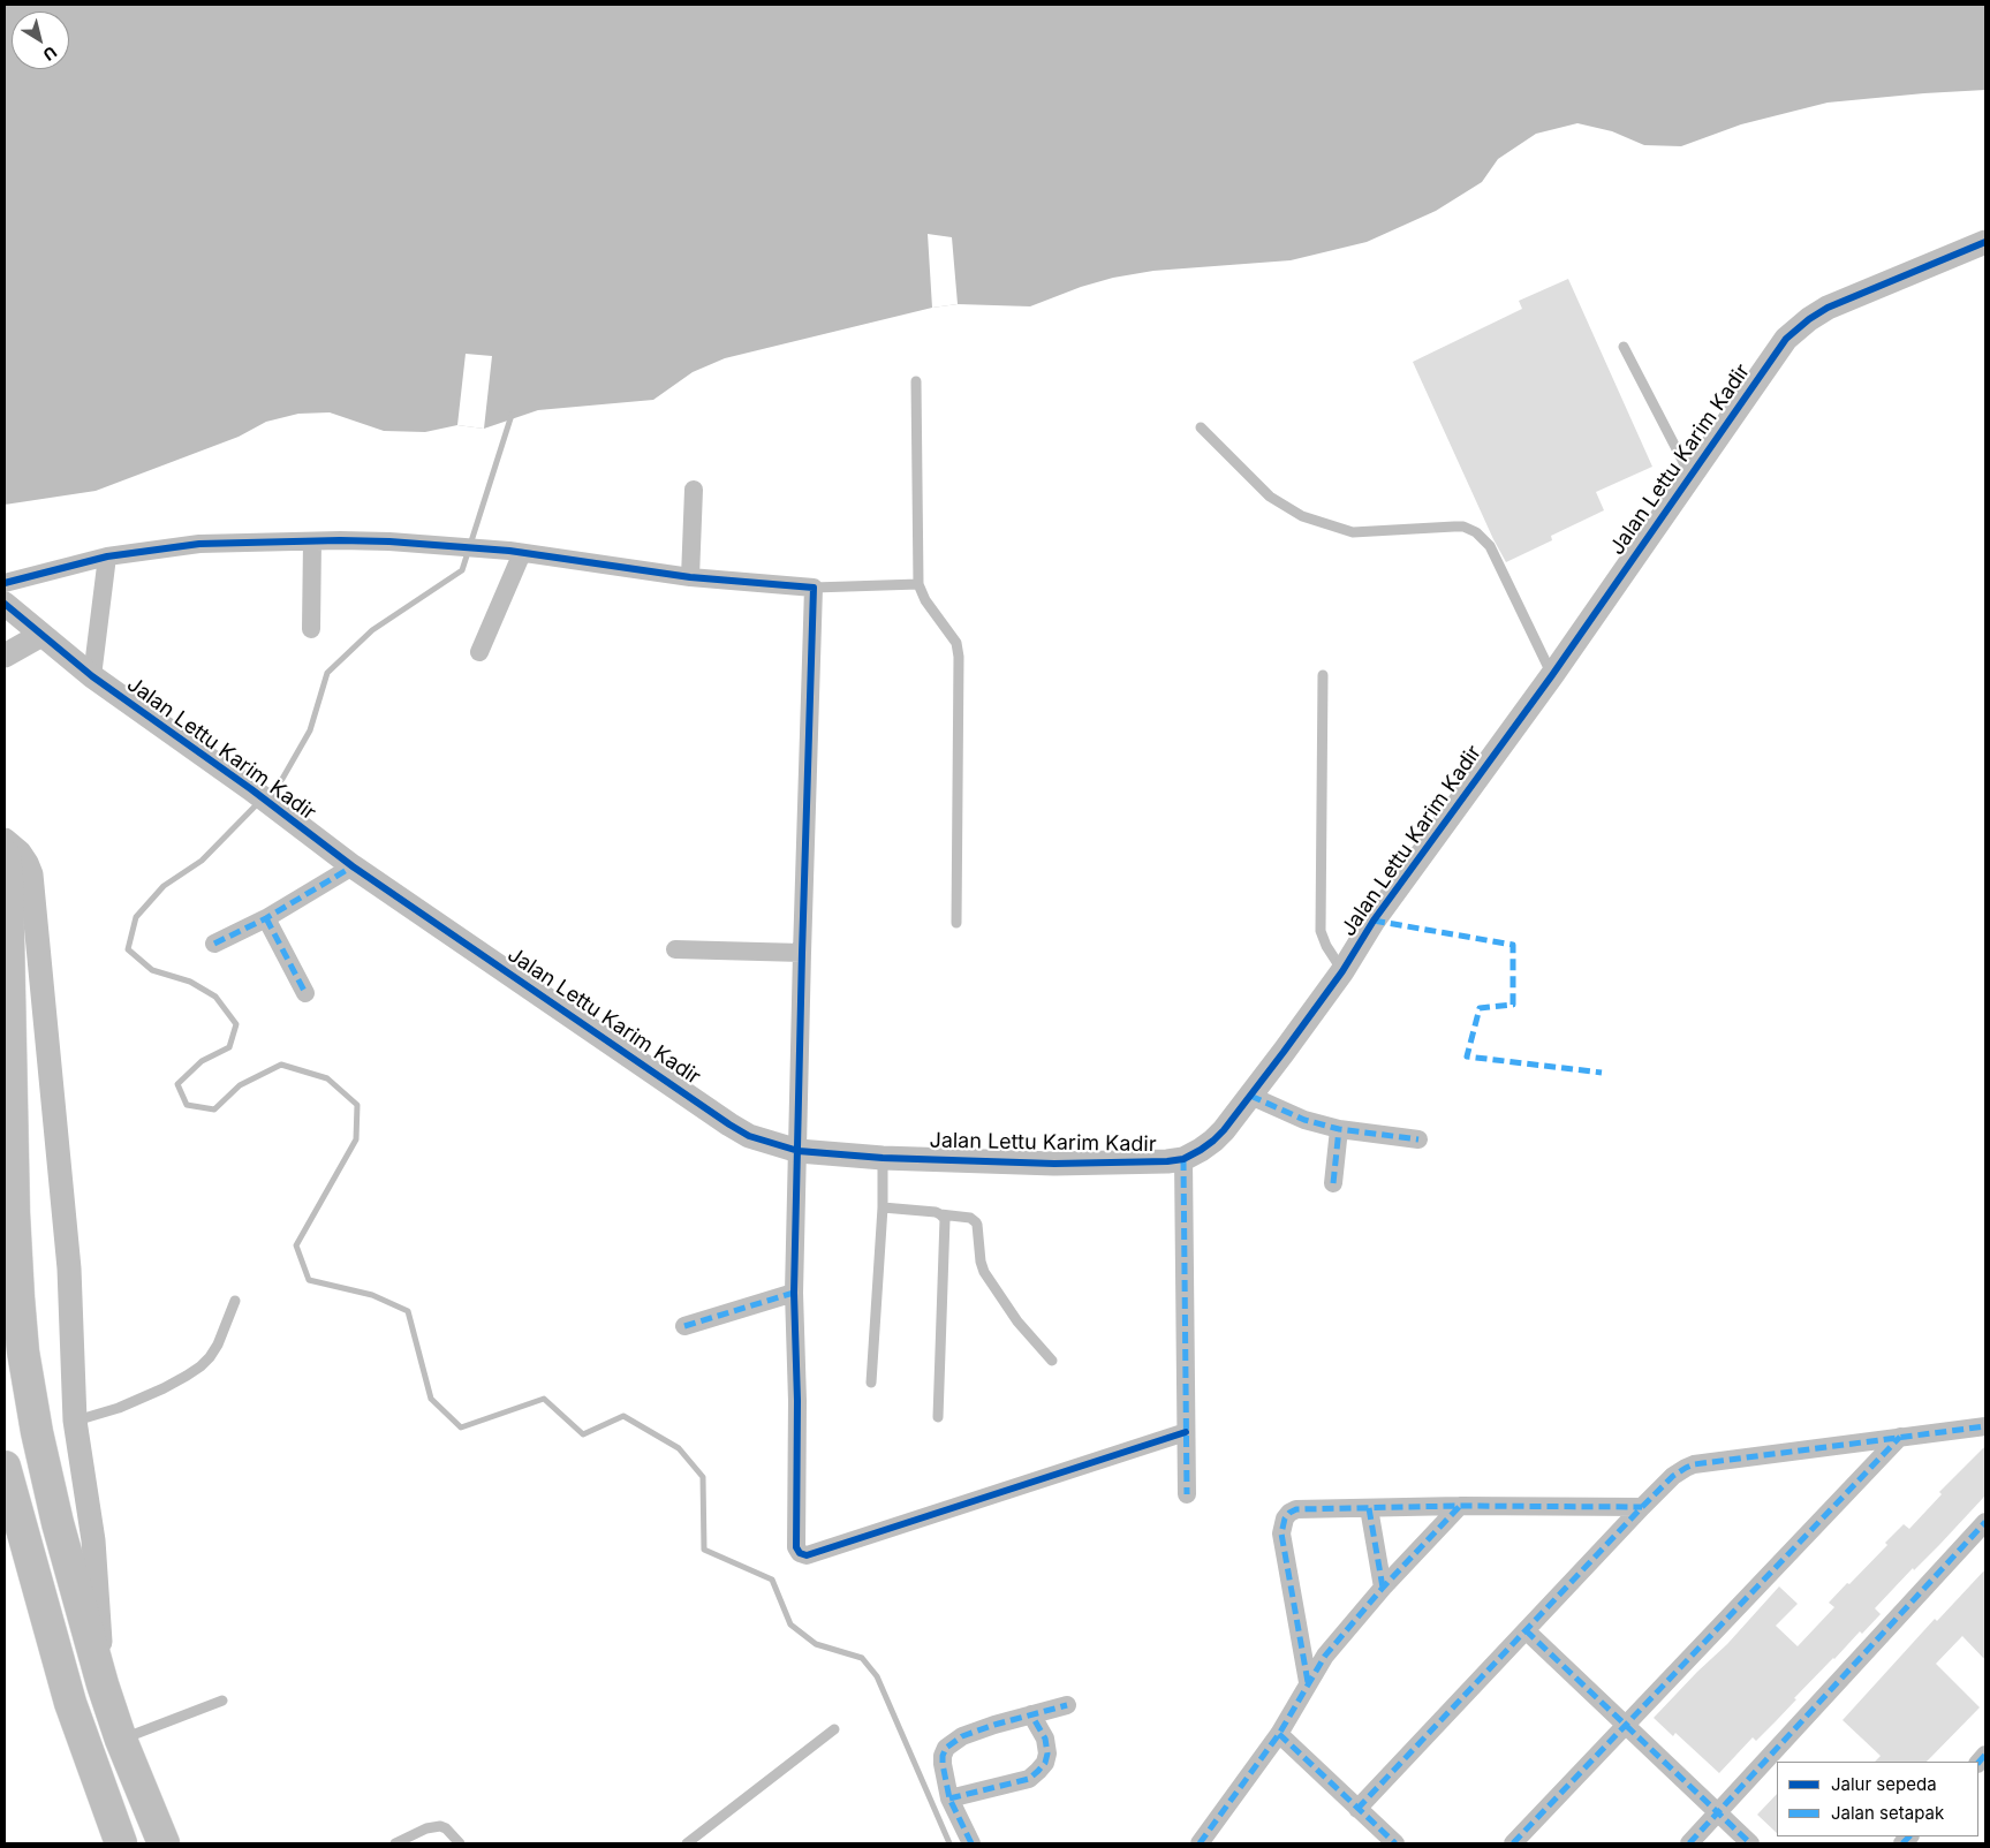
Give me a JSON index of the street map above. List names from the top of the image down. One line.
{"streets":{"street":["Jalan Lettu Karim Kadir"]},"legend":["Jalur sepeda","Jalan setapak"],"north":"bottom right"}
